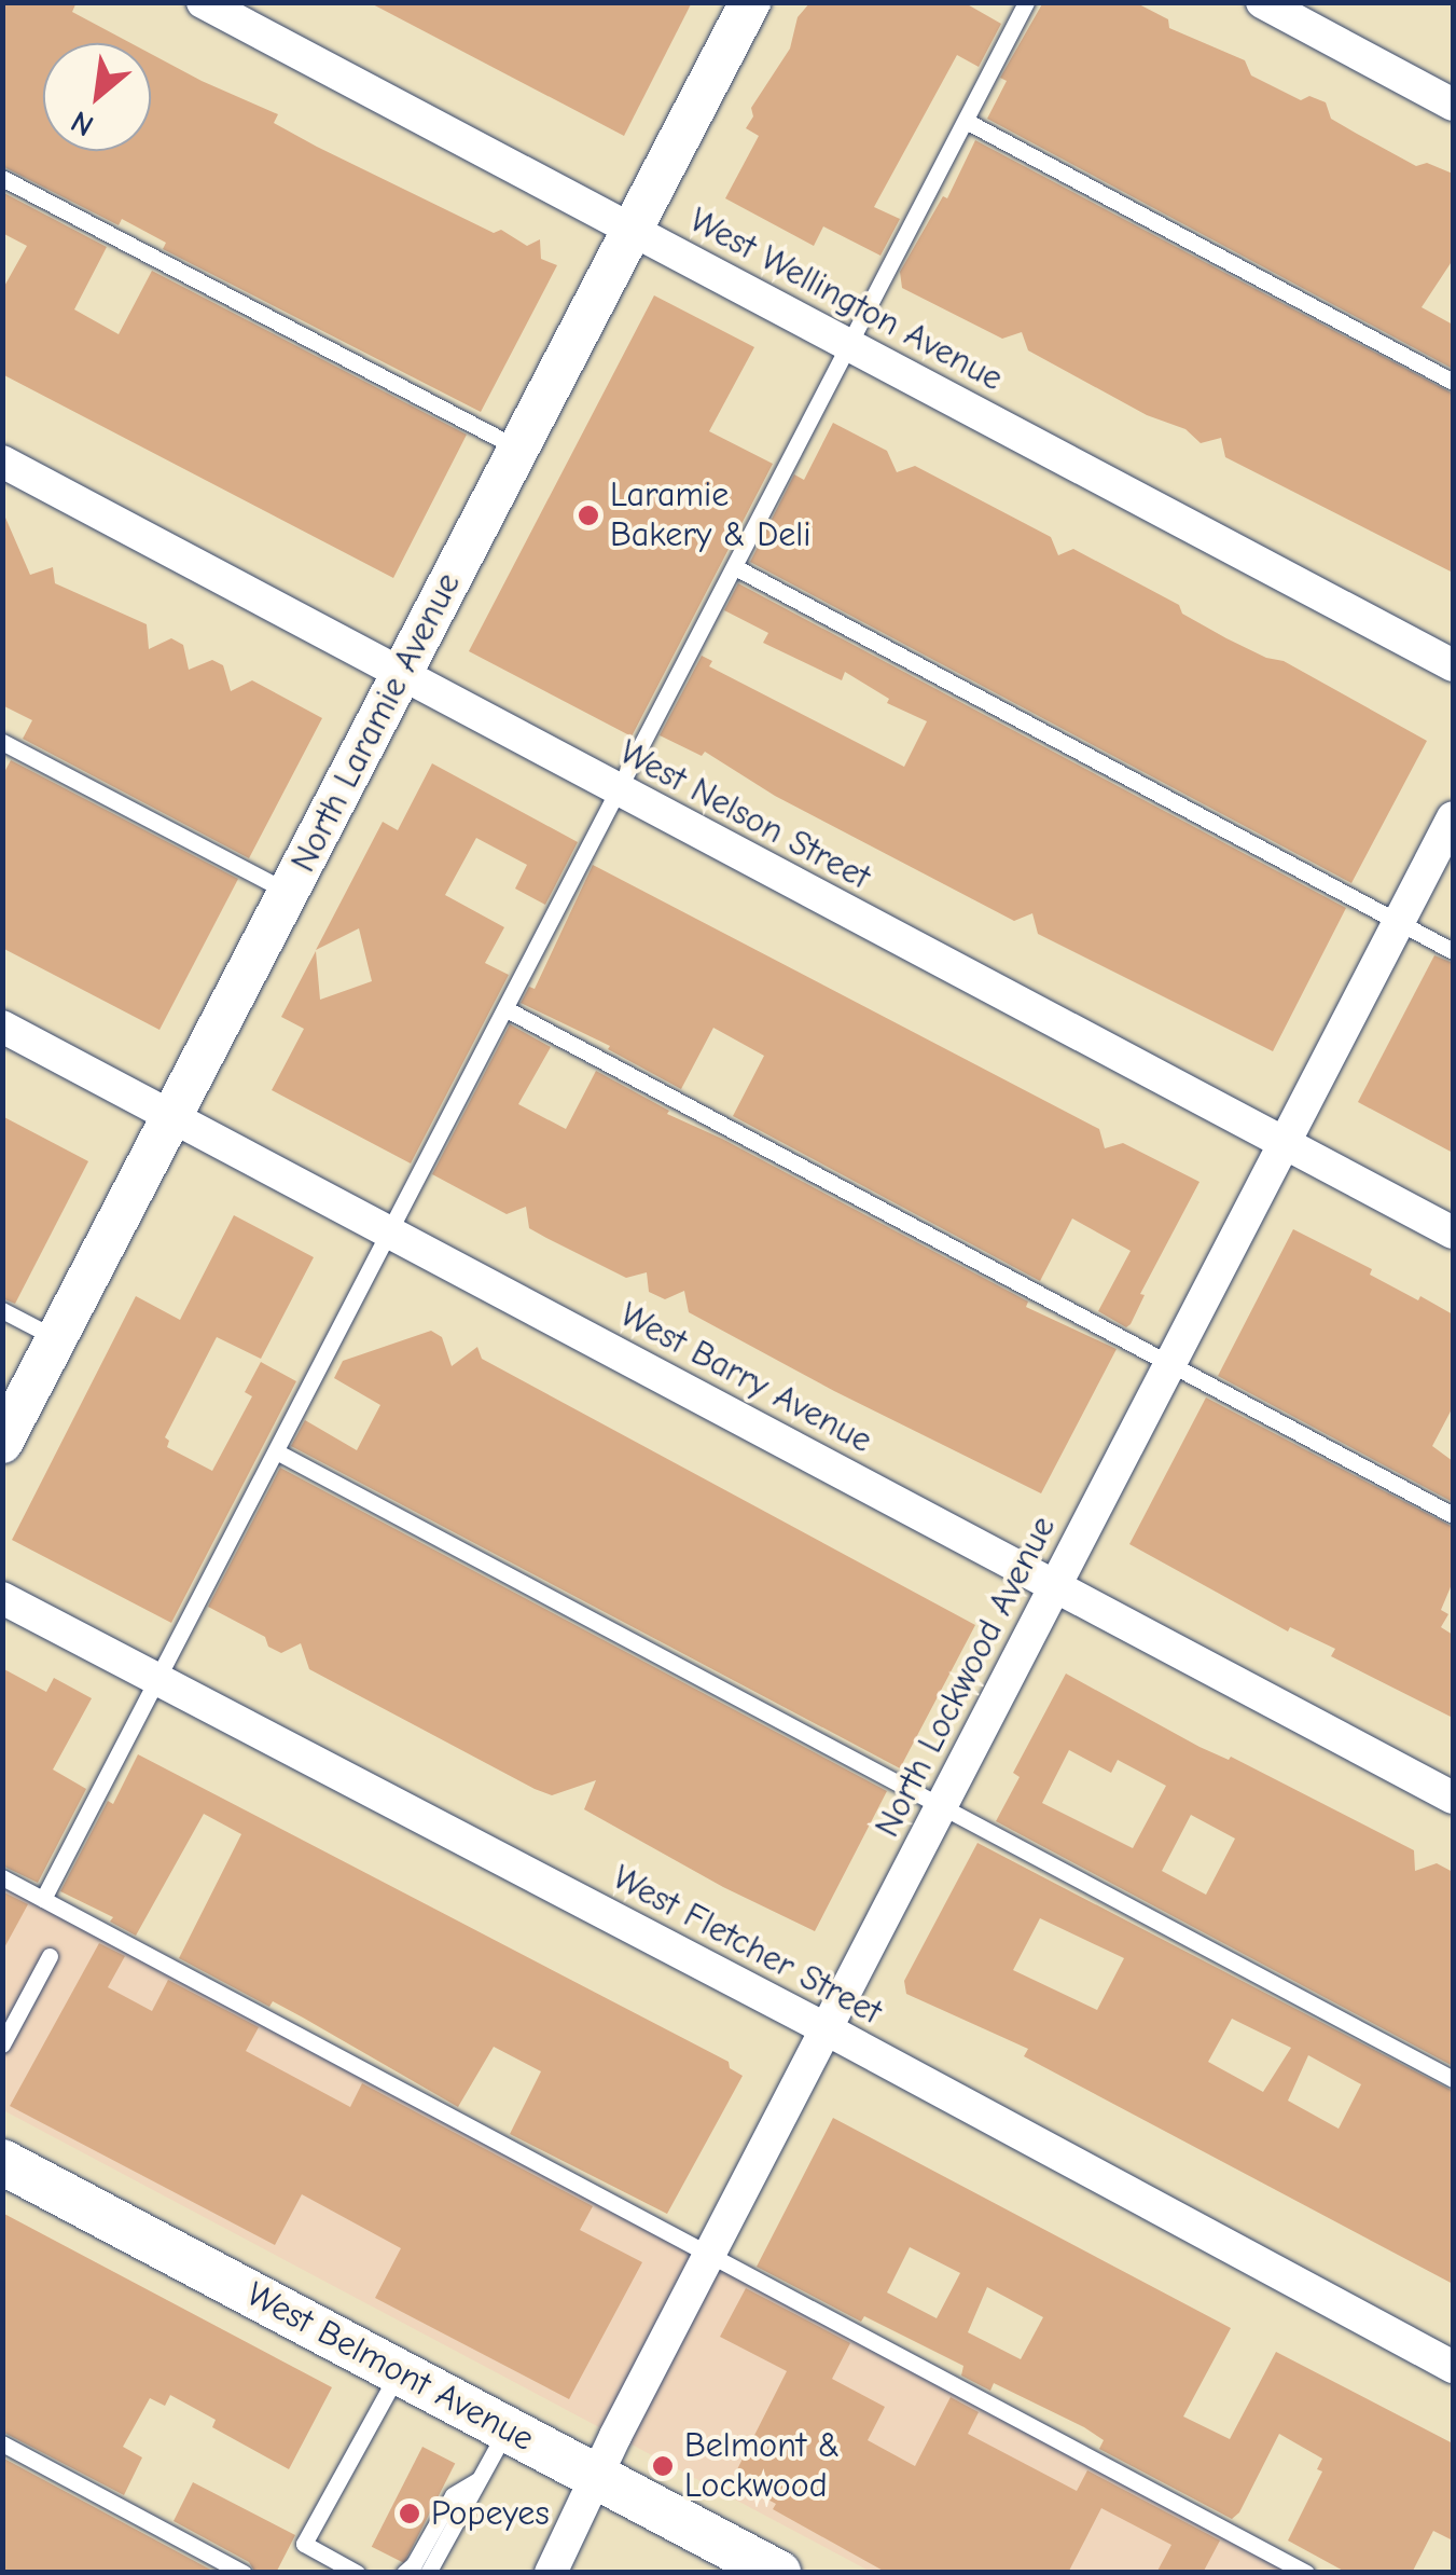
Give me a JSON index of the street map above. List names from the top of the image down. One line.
{"streets":{"main road":["West Belmont Avenue"],"street":["West Wellington Avenue","North Laramie Avenue","West Nelson Street","West Barry Avenue","North Lockwood Avenue","West Fletcher Street"]},"crossings":[["West Wellington Avenue","North Laramie Avenue"],["North Laramie Avenue","West Nelson Street"],["North Laramie Avenue","West Barry Avenue"],["West Nelson Street","North Lockwood Avenue"],["West Barry Avenue","North Lockwood Avenue"],["North Lockwood Avenue","West Fletcher Street"],["North Lockwood Avenue","West Belmont Avenue"]],"places":["Laramie Bakery & Deli","Belmont & Lockwood","Popeyes"],"north":"bottom left"}
